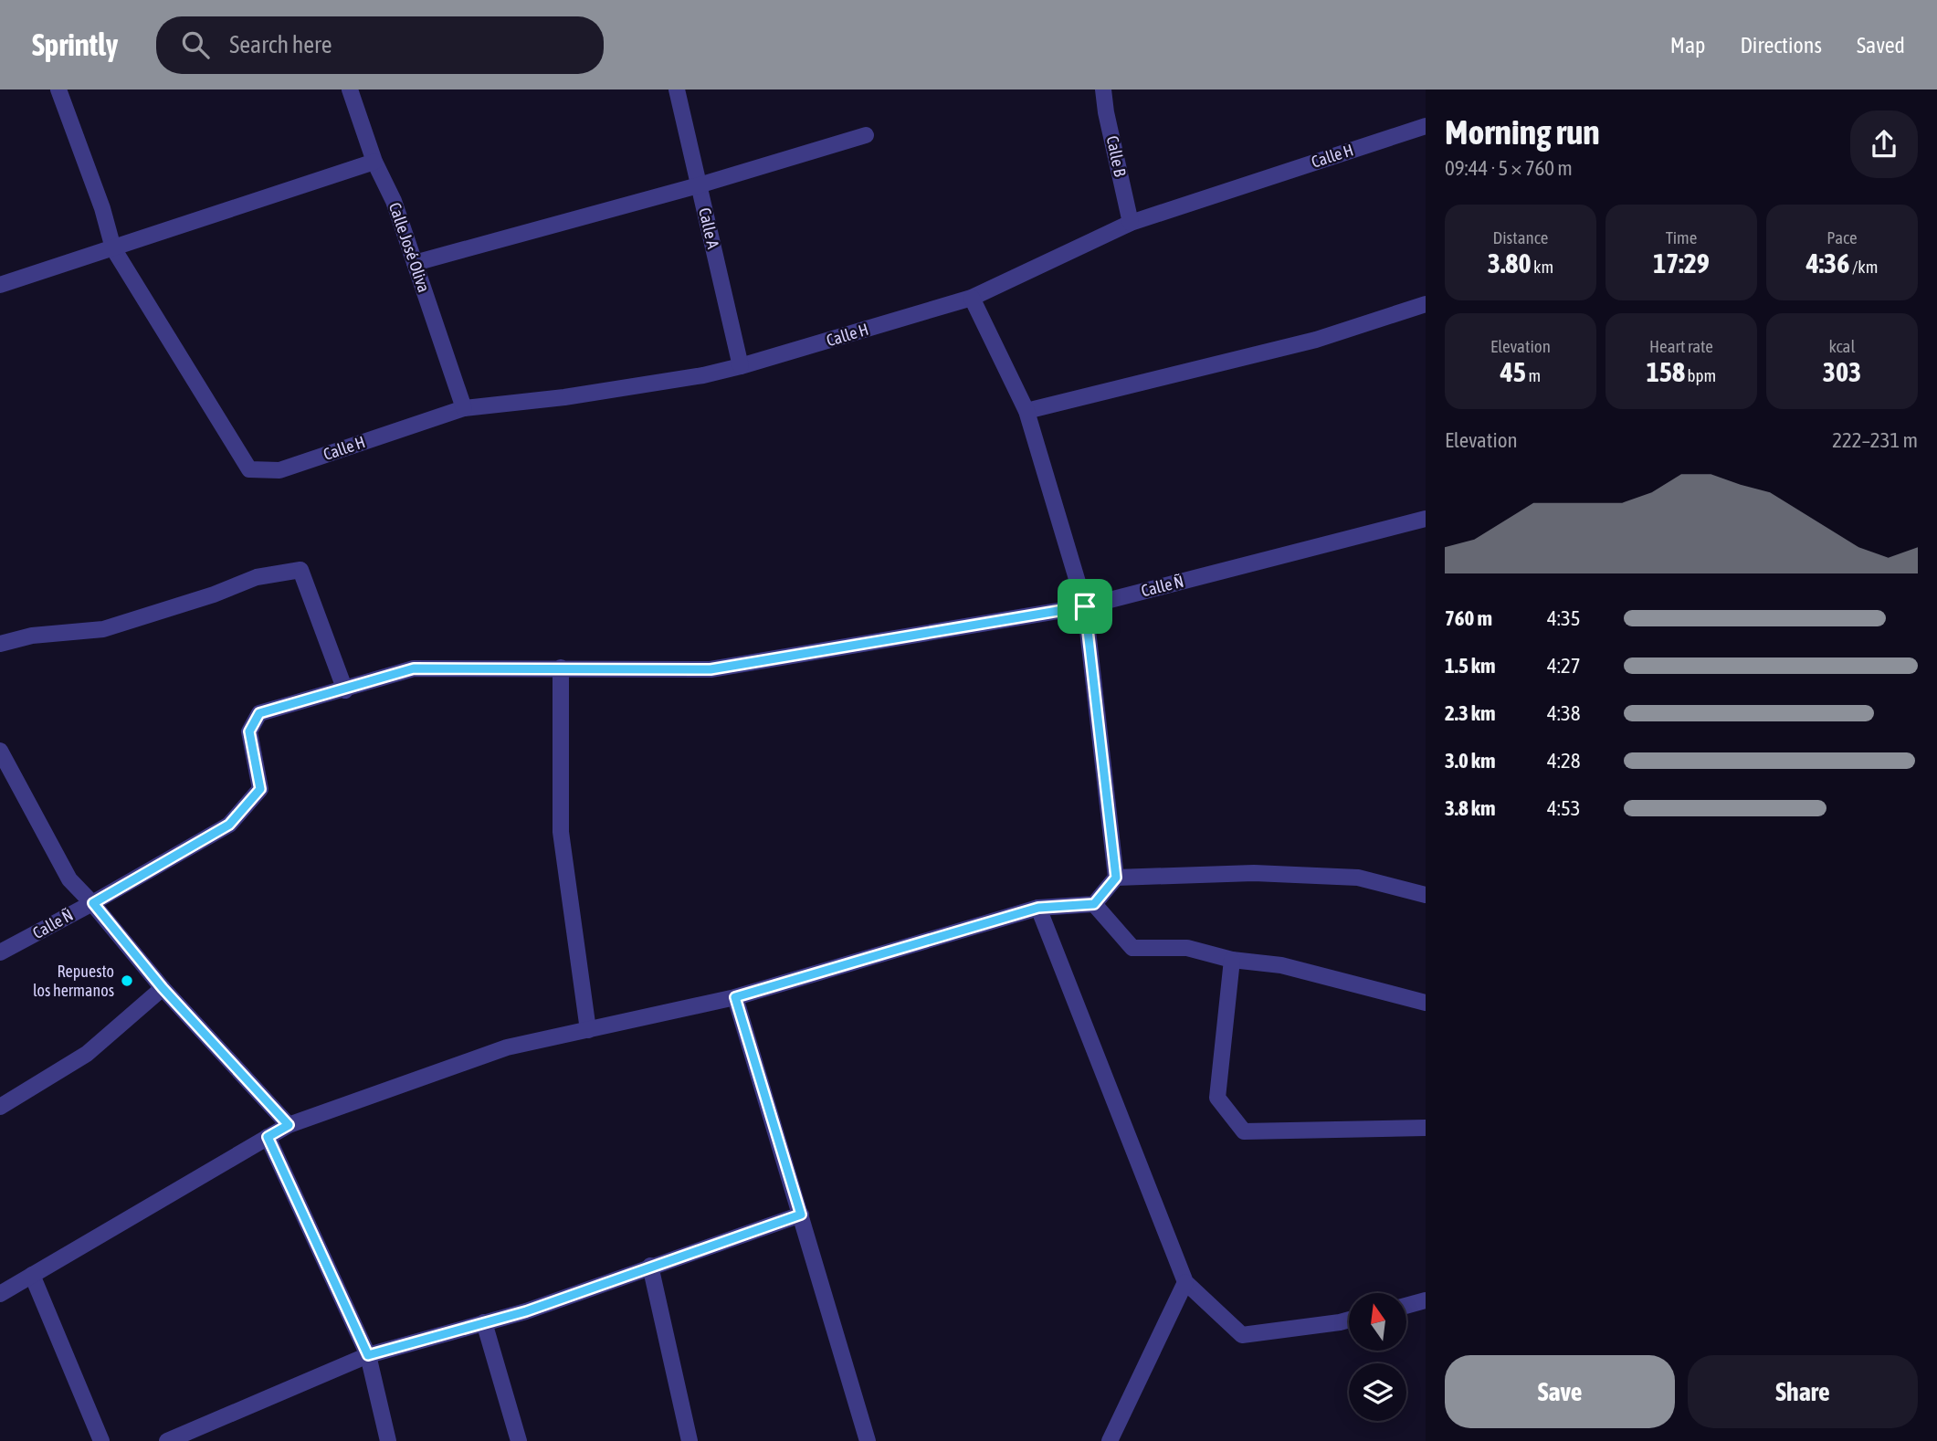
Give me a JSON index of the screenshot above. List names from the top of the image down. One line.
{"streets":{"street":["Calle B","Calle H","Calle A","Calle José Oliva","Calle Ñ"]},"crossings":[["Calle B","Calle H"],["Calle H","Calle A"],["Calle H","Calle José Oliva"]],"places":["Repuesto los hermanos"],"north":"top","page":{"header":"Sprintly","search":"Search here","nav":["Map","Directions","Saved"],"heading":["Morning run","09:44 · 5 × 760 m"],"stats":[["Distance","3.80 km"],["Time","17:29"],["Pace","4:36 /km"],["Elevation","45 m"],["Heart rate","158 bpm"],["kcal","303"]],"chart":["Elevation","222–231 m"],"list":[{"name":"760 m","note":"4:35"},{"name":"1.5 km","note":"4:27"},{"name":"2.3 km","note":"4:38"},{"name":"3.0 km","note":"4:28"},{"name":"3.8 km","note":"4:53"}],"buttons":["Save","Share"]}}
